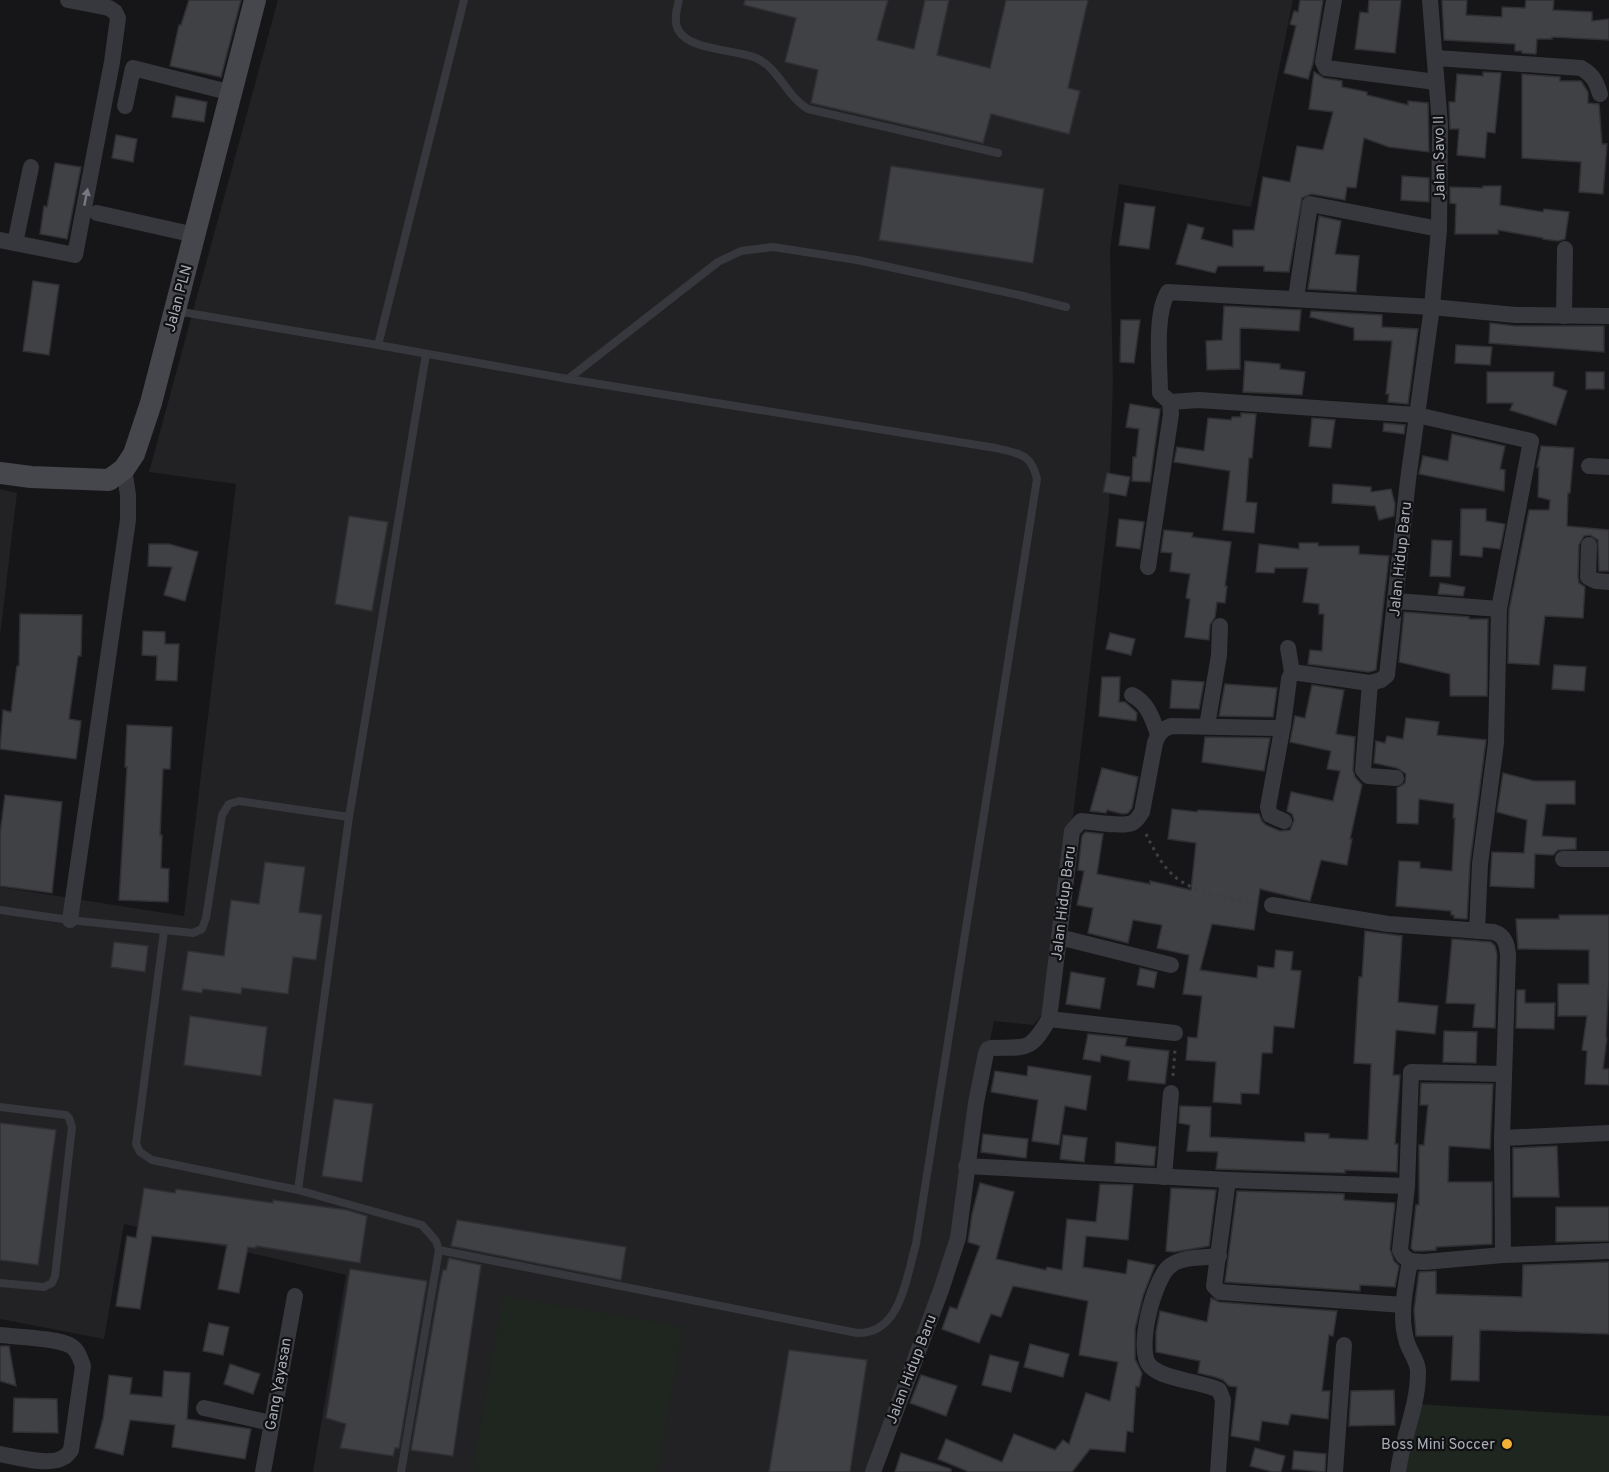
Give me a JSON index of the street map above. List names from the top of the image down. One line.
{"streets":{"street":["Jalan Savo II","Jalan PLN","Jalan Hidup Baru","Gang Yayasan"]},"crossings":[["Jalan Savo II","Jalan Hidup Baru"]],"places":["Boss Mini Soccer"]}
